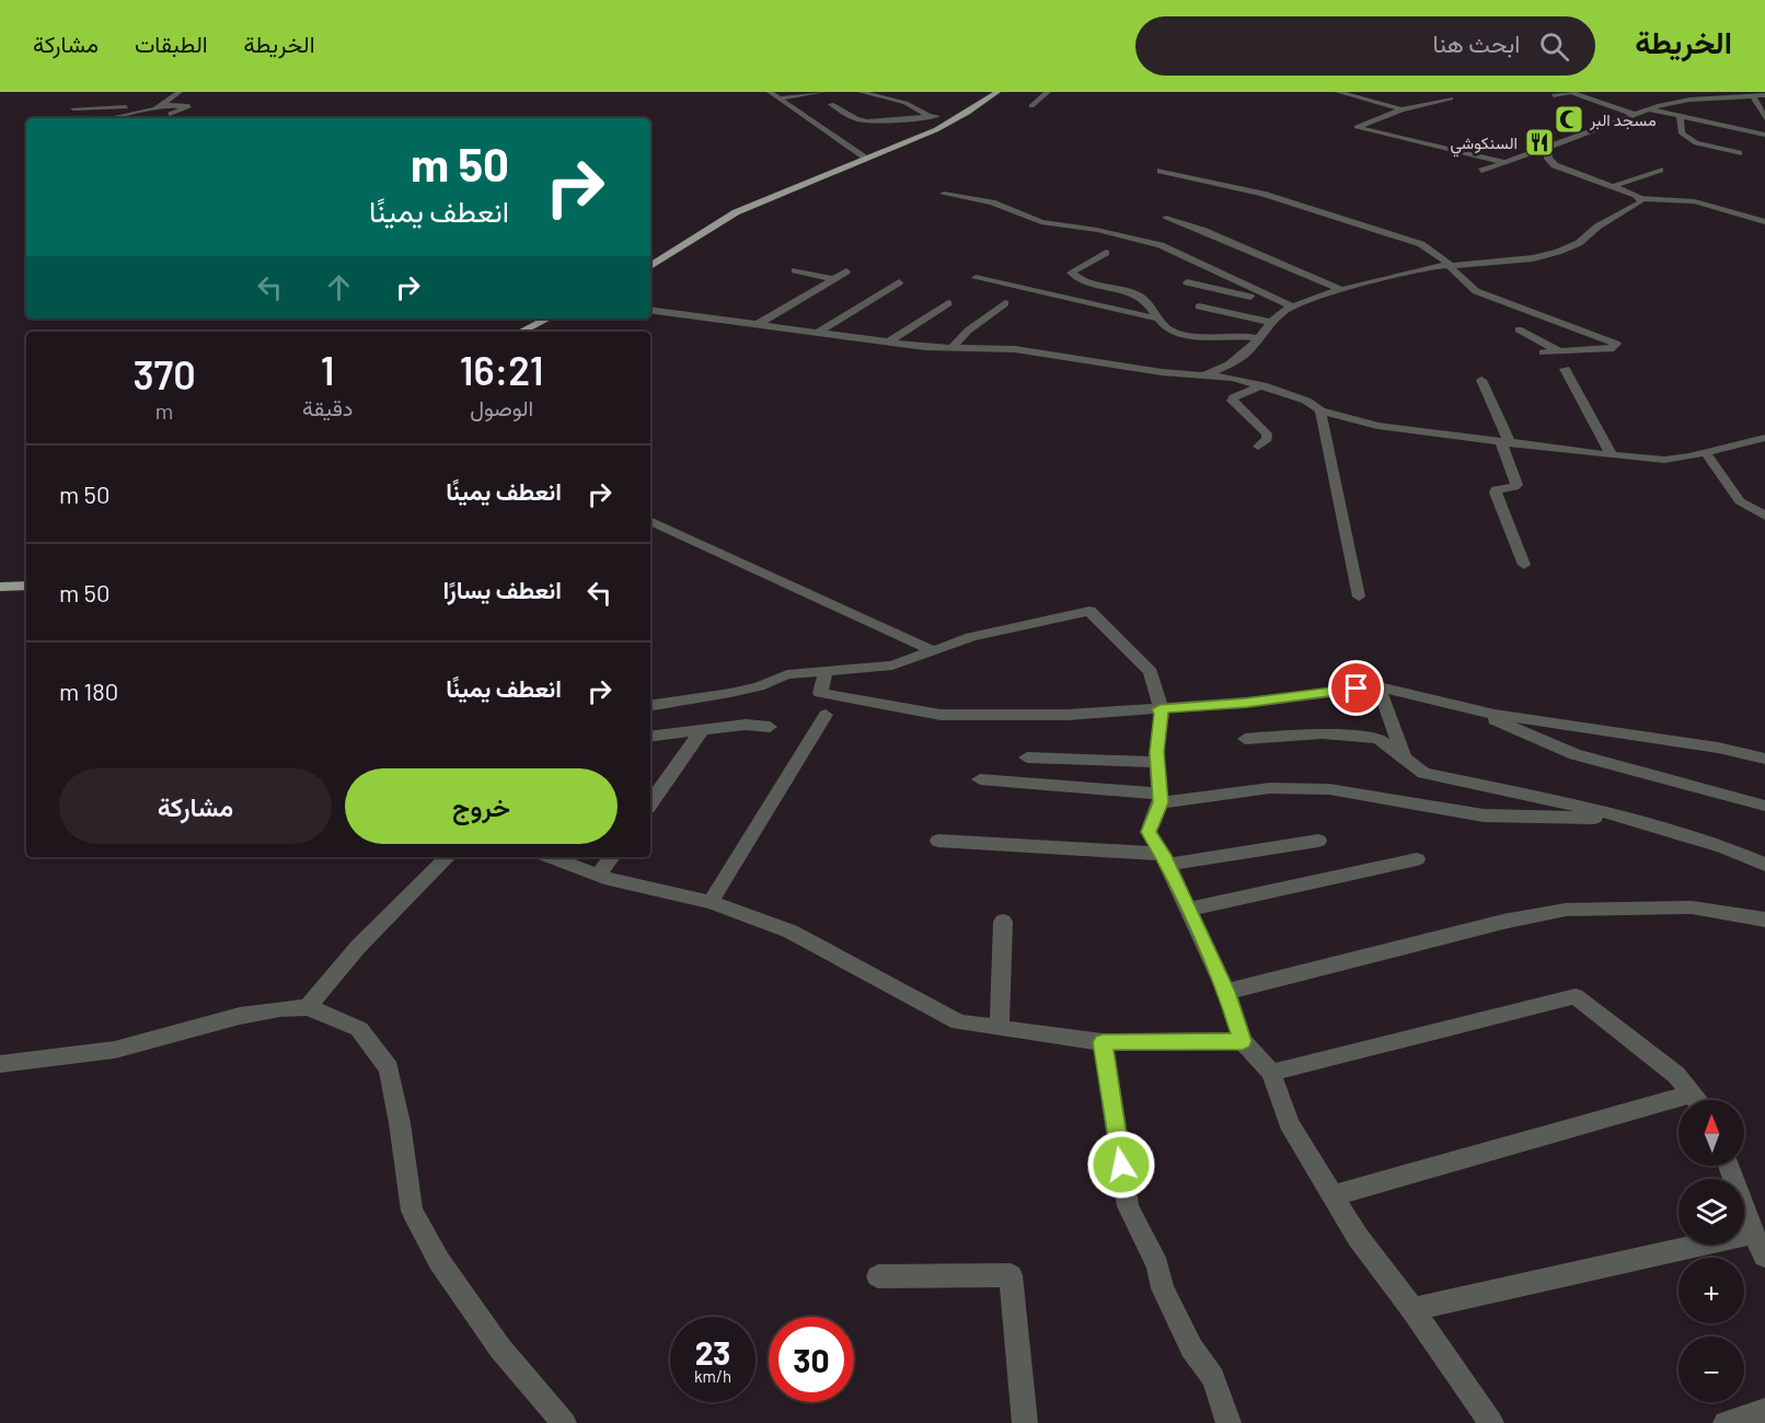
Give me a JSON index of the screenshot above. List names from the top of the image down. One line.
{"places":{"mosque":["مسجد البر"],"restaurant":["السنكوشي"]},"north":"top","page":{"header":"الخريطة","search":"ابحث هنا","nav":["الخريطة","الطبقات","مشاركة"],"turn":["50 m","انعطف يمينًا"],"eta":["16:21","الوصول","1","دقيقة","370","m"],"list":[{"name":"انعطف يمينًا","value":"50 m"},{"name":"انعطف يسارًا","value":"50 m"},{"name":"انعطف يمينًا","value":"180 m"}],"buttons":["خروج","مشاركة"],"map_buttons":["+","−"],"speed":"23 km/h","limit":"30"}}
